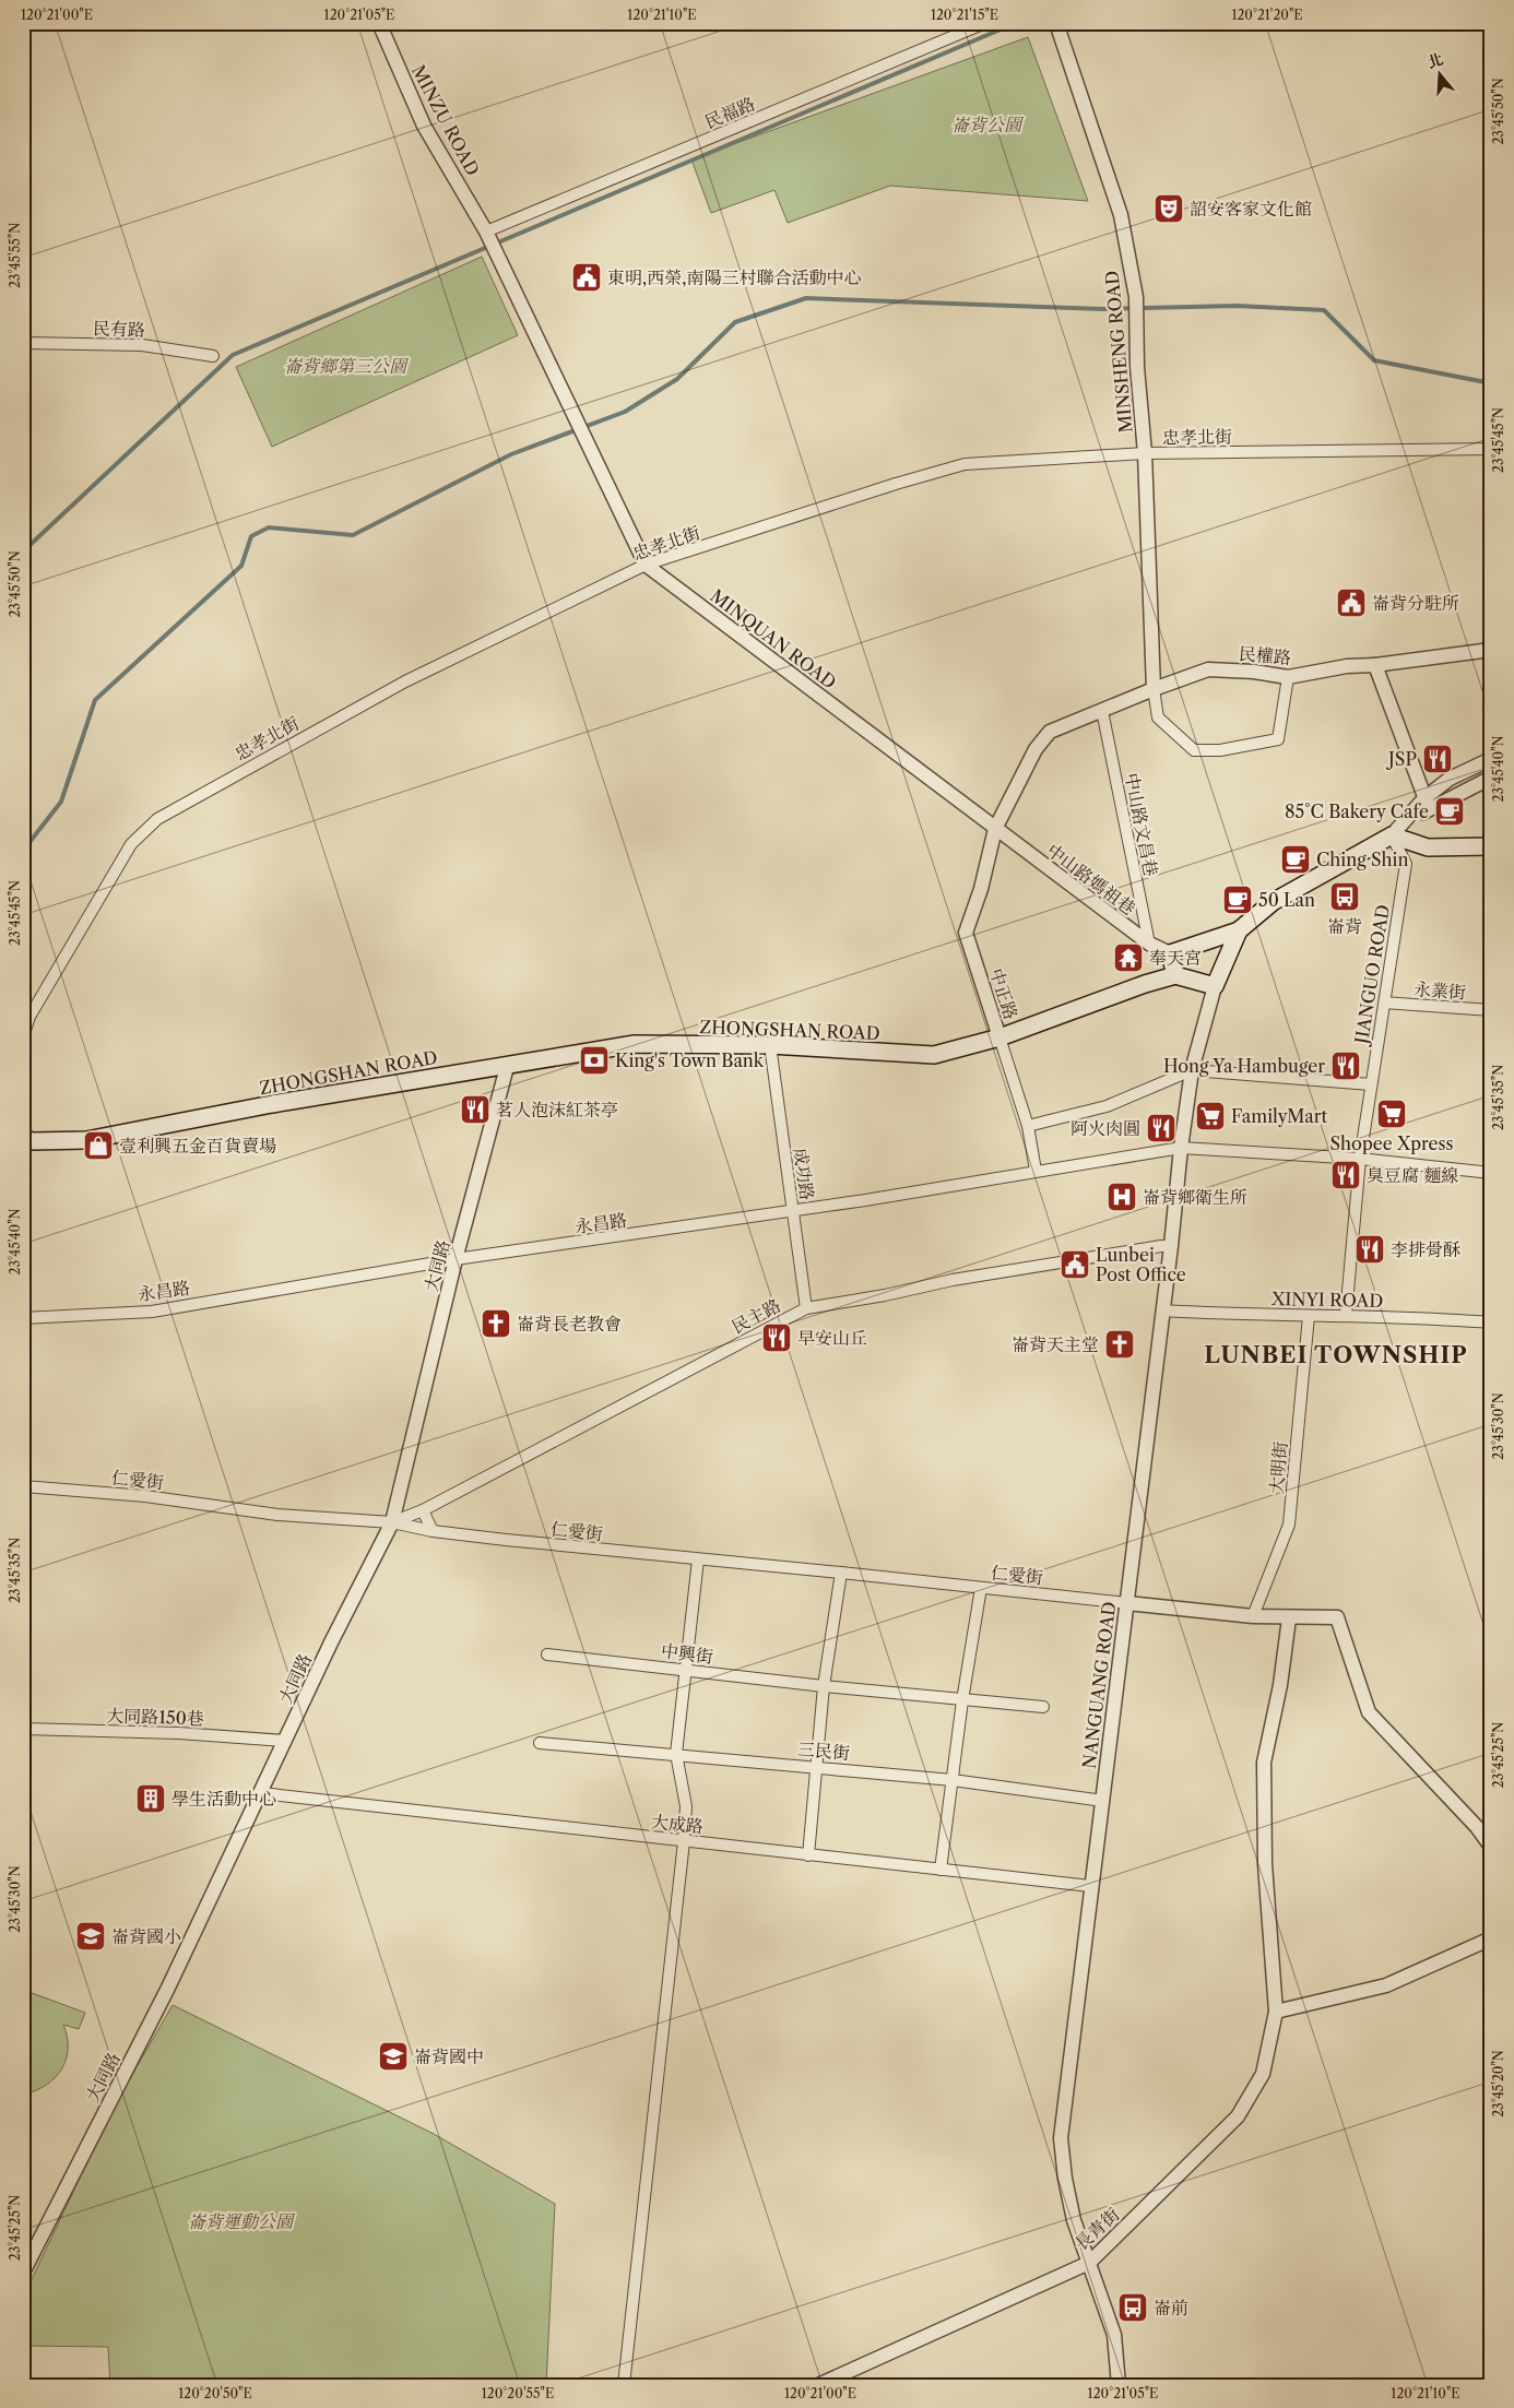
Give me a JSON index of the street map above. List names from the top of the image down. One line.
{"streets":{"main road":["ZHONGSHAN ROAD"],"street":["民福路","MINZU ROAD","民有路","MINSHENG ROAD","忠孝北街","MINQUAN ROAD","民權路","中山路文昌巷","中山路媽祖巷","JIANGUO ROAD","永業街","中正路","成功路","永昌路","大同路","XINYI ROAD","民主路","大明街","仁愛街","中興街","NANGUANG ROAD","大同路150巷","三民街","大成路","長青街"]},"crossings":[["民福路","MINZU ROAD"],["民福路","MINQUAN ROAD"],["MINZU ROAD","MINQUAN ROAD"],["MINSHENG ROAD","忠孝北街"],["MINSHENG ROAD","民權路"],["忠孝北街","MINQUAN ROAD"],["MINQUAN ROAD","中山路媽祖巷"],["MINQUAN ROAD","中正路"],["中山路文昌巷","中山路媽祖巷"],["中山路媽祖巷","中正路"],["JIANGUO ROAD","永業街"],["JIANGUO ROAD","永昌路"],["JIANGUO ROAD","XINYI ROAD"],["中正路","ZHONGSHAN ROAD"],["中正路","永昌路"],["ZHONGSHAN ROAD","成功路"],["ZHONGSHAN ROAD","大同路"],["成功路","永昌路"],["成功路","民主路"],["永昌路","大同路"],["永昌路","NANGUANG ROAD"],["大同路","民主路"],["大同路","仁愛街"],["大同路","大同路150巷"],["大同路","大成路"],["XINYI ROAD","大明街"],["XINYI ROAD","NANGUANG ROAD"],["民主路","仁愛街"],["民主路","NANGUANG ROAD"],["仁愛街","NANGUANG ROAD"],["NANGUANG ROAD","三民街"],["NANGUANG ROAD","大成路"],["NANGUANG ROAD","長青街"]],"districts":["LUNBEI TOWNSHIP"],"parks":["崙背公園","崙背鄉第三公園","崙背運動公園"],"places":{"theatre":["詔安客家文化館"],"public building":["東明,西榮,南陽三村聯合活動中心","崙背分駐所","Lunbei Post Office"],"restaurant":["JSP","Hong Ya Hambuger","茗人泡沫紅茶亭","阿火肉圓","臭豆腐 麵線","李排骨酥","早安山丘"],"cafe":["85°C Bakery Cafe","Ching Shin","50 Lan"],"bus stop":["崙背","崙前"],"temple":["奉天宮"],"bank":["King's Town Bank"],"supermarket":["Shopee Xpress","FamilyMart"],"shop":["壹利興五金百貨賣場"],"hospital":["崙背鄉衛生所"],"church":["崙背長老教會","崙背天主堂"],"building":["學生活動中心"],"school or university":["崙背國小","崙背國中"]},"north":"top","coordinates":["120°21'00\"E","120°21'05\"E","120°21'10\"E","120°21'15\"E","120°21'20\"E","23°45'50\"N","23°45'55\"N","23°45'45\"N","23°45'40\"N","23°45'35\"N","23°45'30\"N","23°45'25\"N","23°45'20\"N","120°20'50\"E","120°20'55\"E"]}
